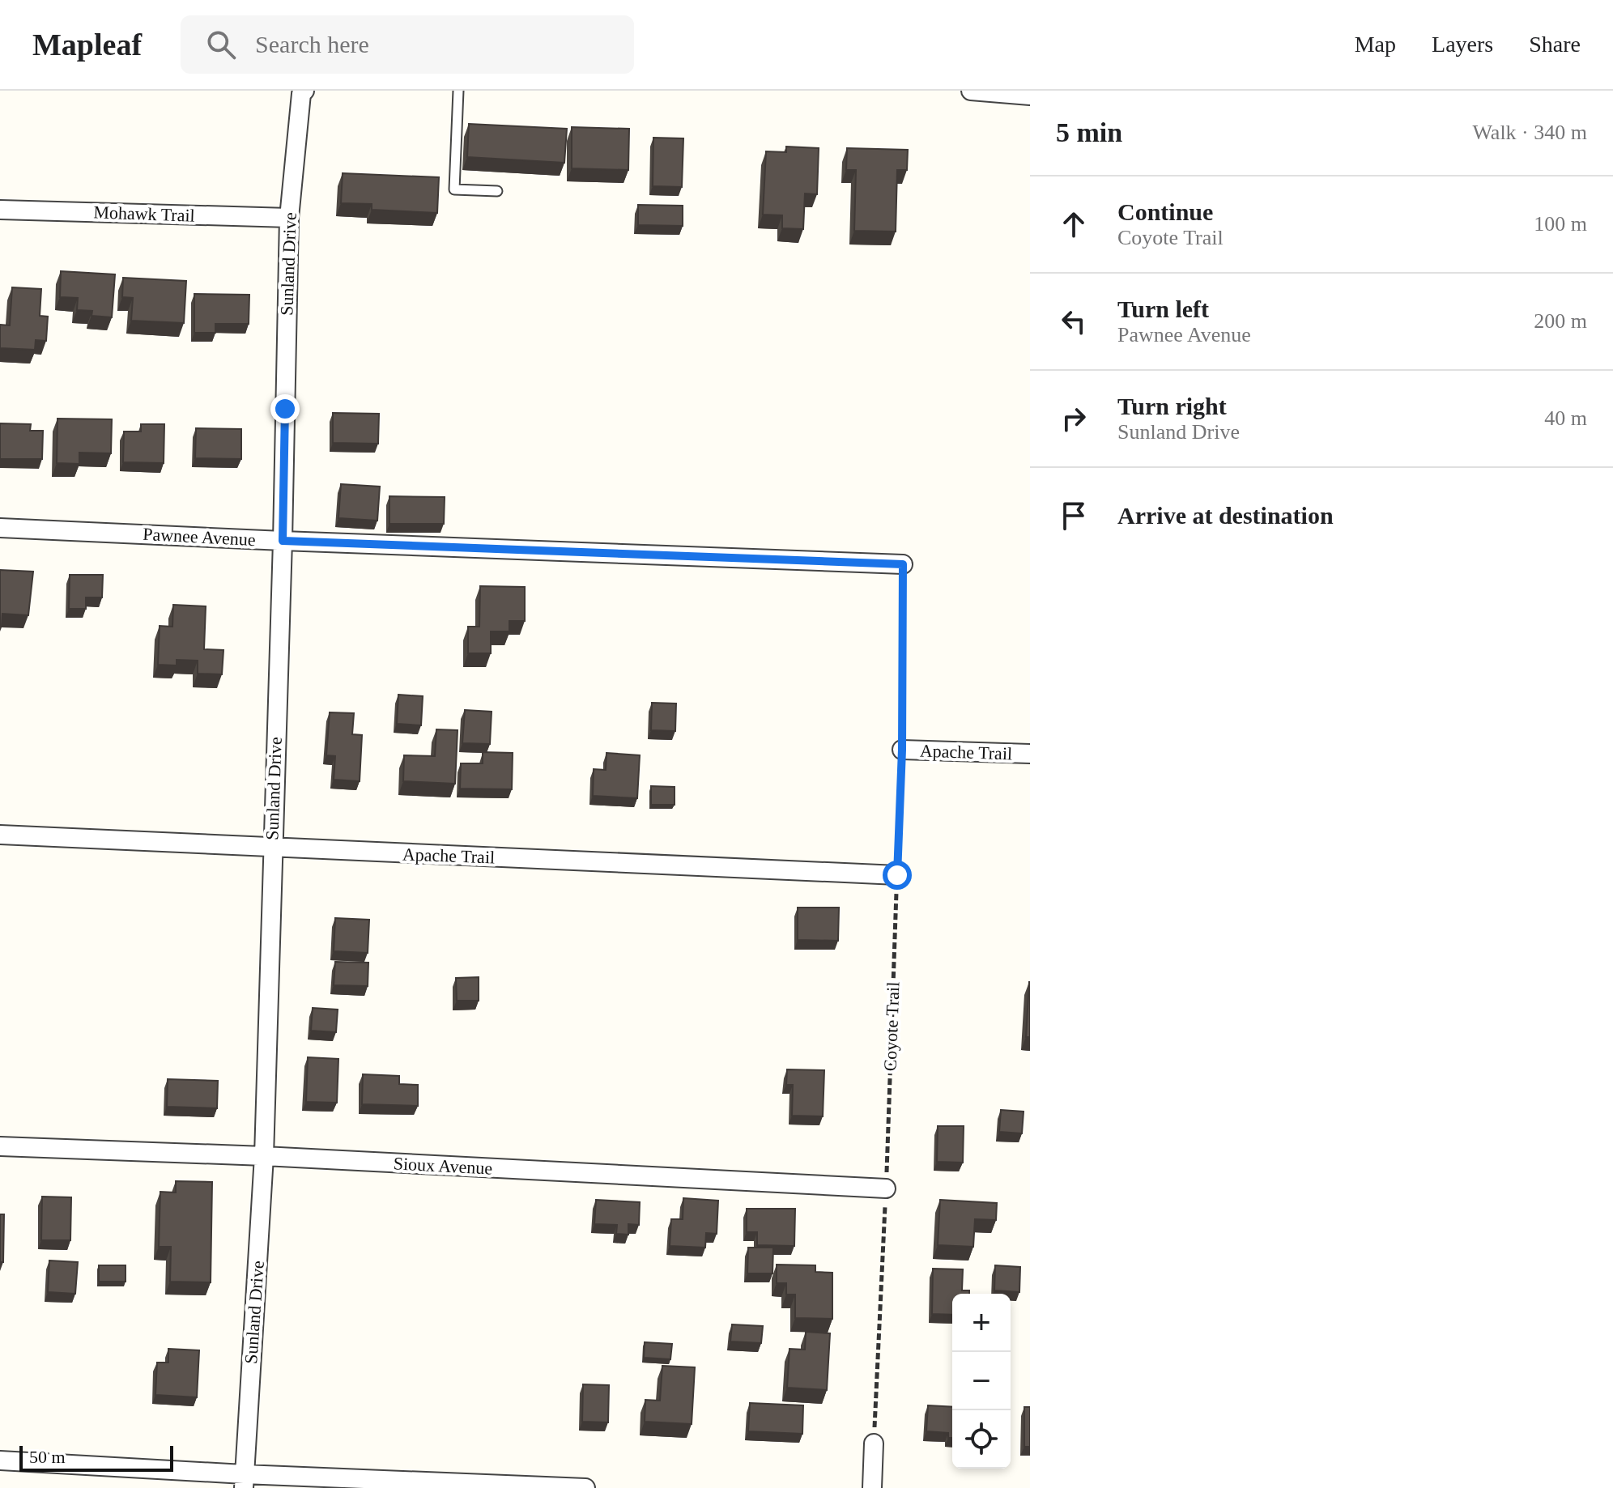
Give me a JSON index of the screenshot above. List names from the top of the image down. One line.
{"streets":{"street":["Mohawk Trail","Sunland Drive","Pawnee Avenue","Apache Trail","Sioux Avenue"],"path":["Coyote Trail"]},"crossings":[["Mohawk Trail","Sunland Drive"],["Sunland Drive","Pawnee Avenue"],["Sunland Drive","Apache Trail"],["Sunland Drive","Sioux Avenue"],["Pawnee Avenue","Coyote Trail"],["Apache Trail","Coyote Trail"],["Coyote Trail","Sioux Avenue"]],"scale_bar":"50 m","page":{"header":"Mapleaf","search":"Search here","nav":["Map","Layers","Share"],"heading":["5 min","Walk · 340 m"],"list":[["Continue","Coyote Trail","100 m"],["Turn left","Pawnee Avenue","200 m"],["Turn right","Sunland Drive","40 m"],"Arrive at destination"],"map_buttons":["+","−"],"scale":"50 m"}}
